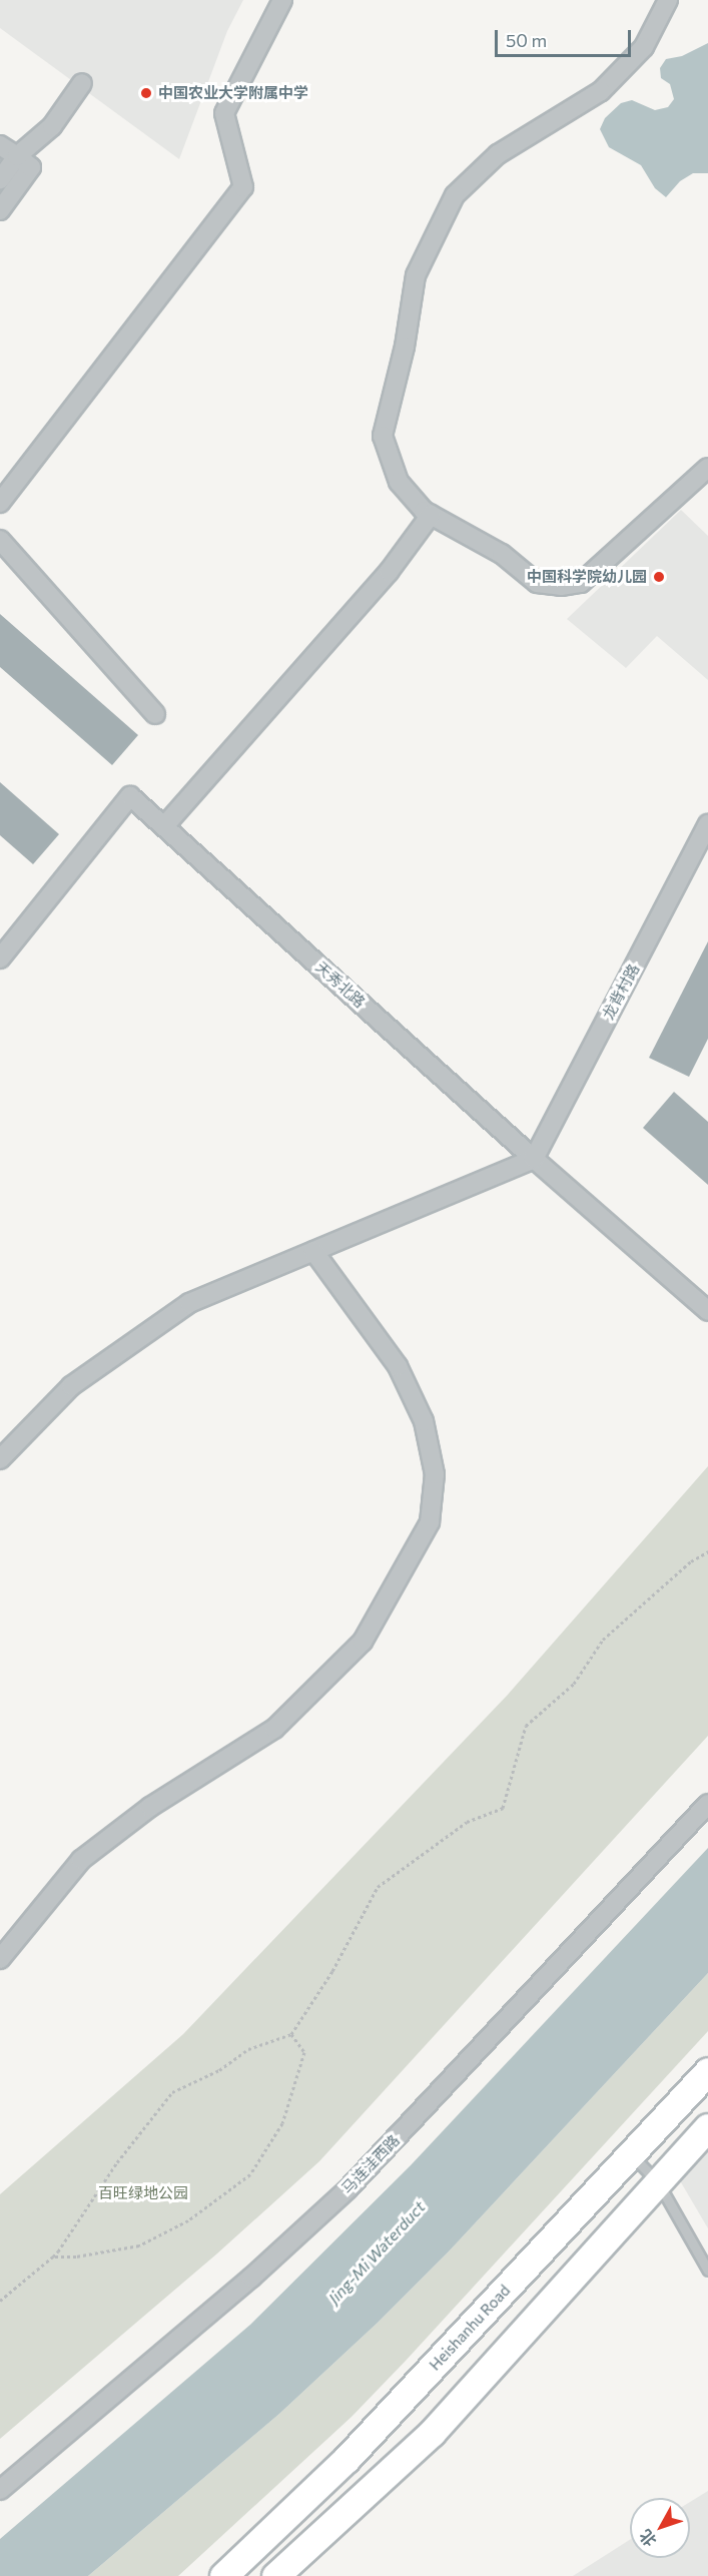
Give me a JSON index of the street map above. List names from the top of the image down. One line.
{"streets":{"main road":["Heishanhu Road"],"street":["天秀北路","龙背村路","马连洼西路"]},"crossings":[["天秀北路","龙背村路"]],"water":["Jing-Mi Waterduct"],"parks":["百旺绿地公园"],"places":["中国农业大学附属中学","中国科学院幼儿园"],"scale_bar":"50 m","north":"bottom left"}
